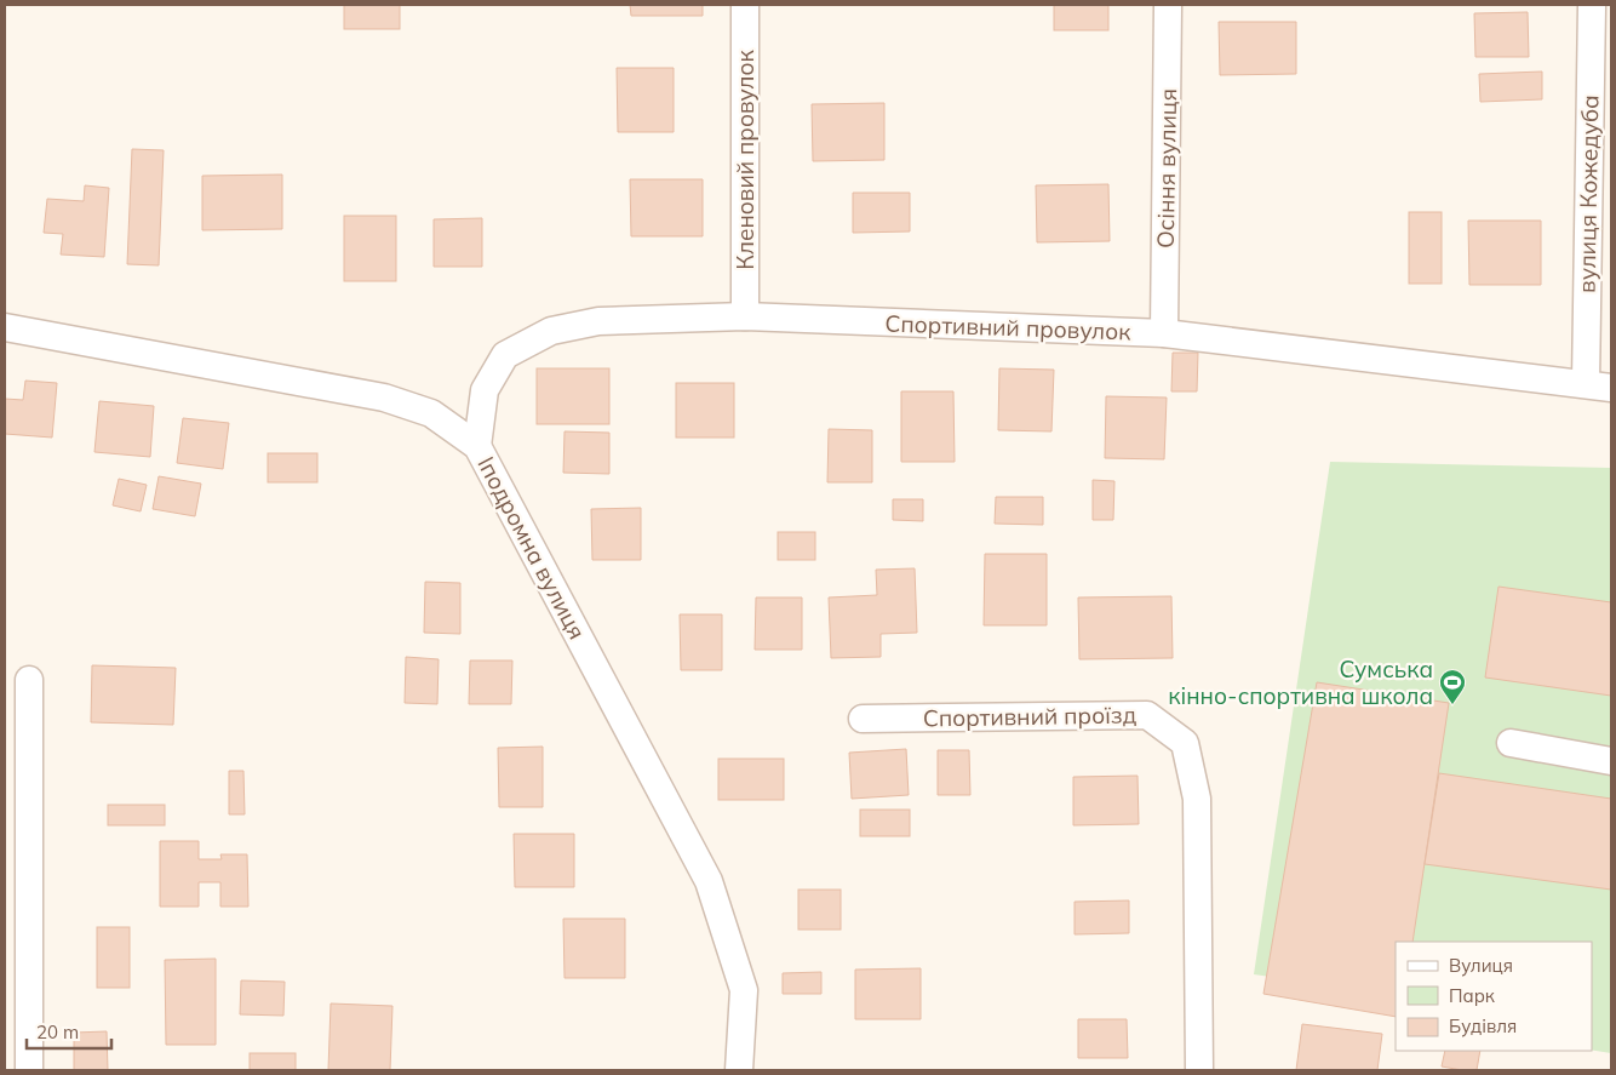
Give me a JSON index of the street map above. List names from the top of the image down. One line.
{"streets":{"street":["Кленовий провулок","Осіння вулиця","вулиця Кожедуба","Спортивний провулок","Іподромна вулиця","Спортивний проїзд"]},"crossings":[["Кленовий провулок","Спортивний провулок"],["Осіння вулиця","Спортивний провулок"],["вулиця Кожедуба","Спортивний провулок"],["Спортивний провулок","Іподромна вулиця"]],"places":{"sports":["Сумська кінно-спортивна школа"]},"legend":["Вулиця","Парк","Будівля"],"scale_bar":"20 m"}
